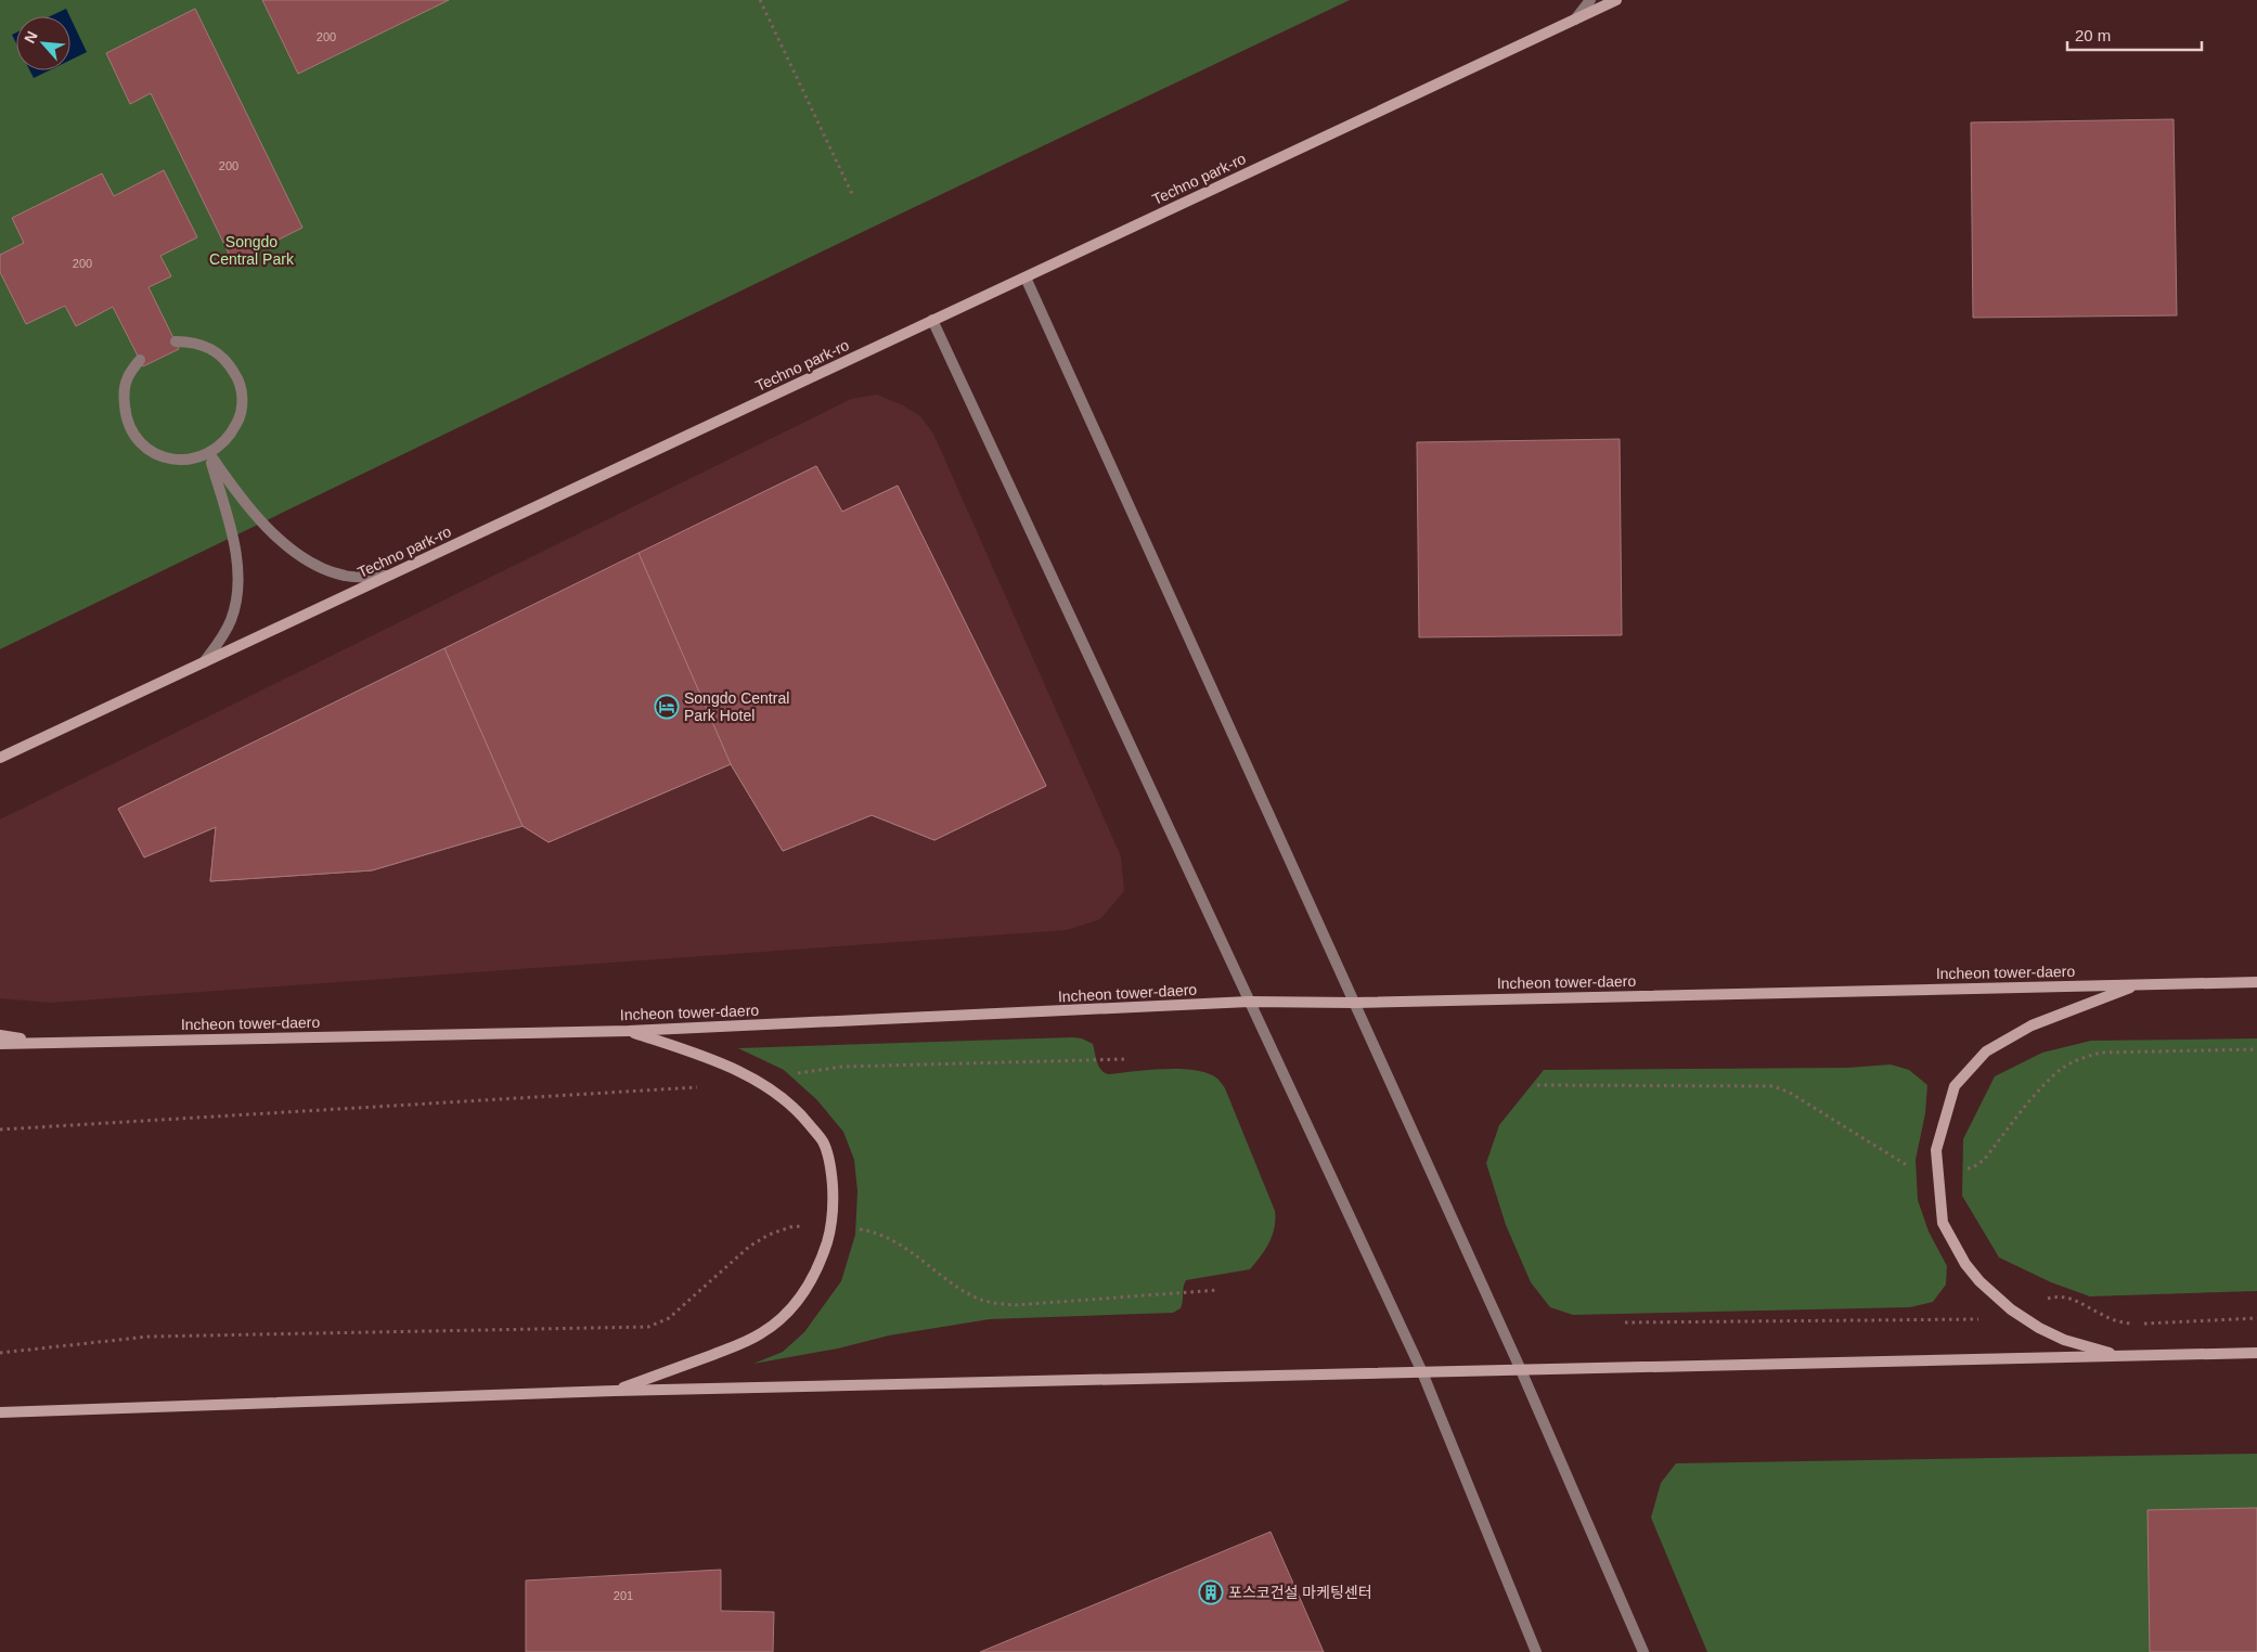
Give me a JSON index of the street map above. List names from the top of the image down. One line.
{"streets":{"main road":["Techno park-ro","Incheon tower-daero"]},"parks":["Songdo Central Park"],"places":{"hotel":["Songdo Central Park Hotel"],"building":["포스코건설 마케팅센터"]},"house_numbers":["200","200","200","201"],"scale_bar":"20 m","north":"top left"}
